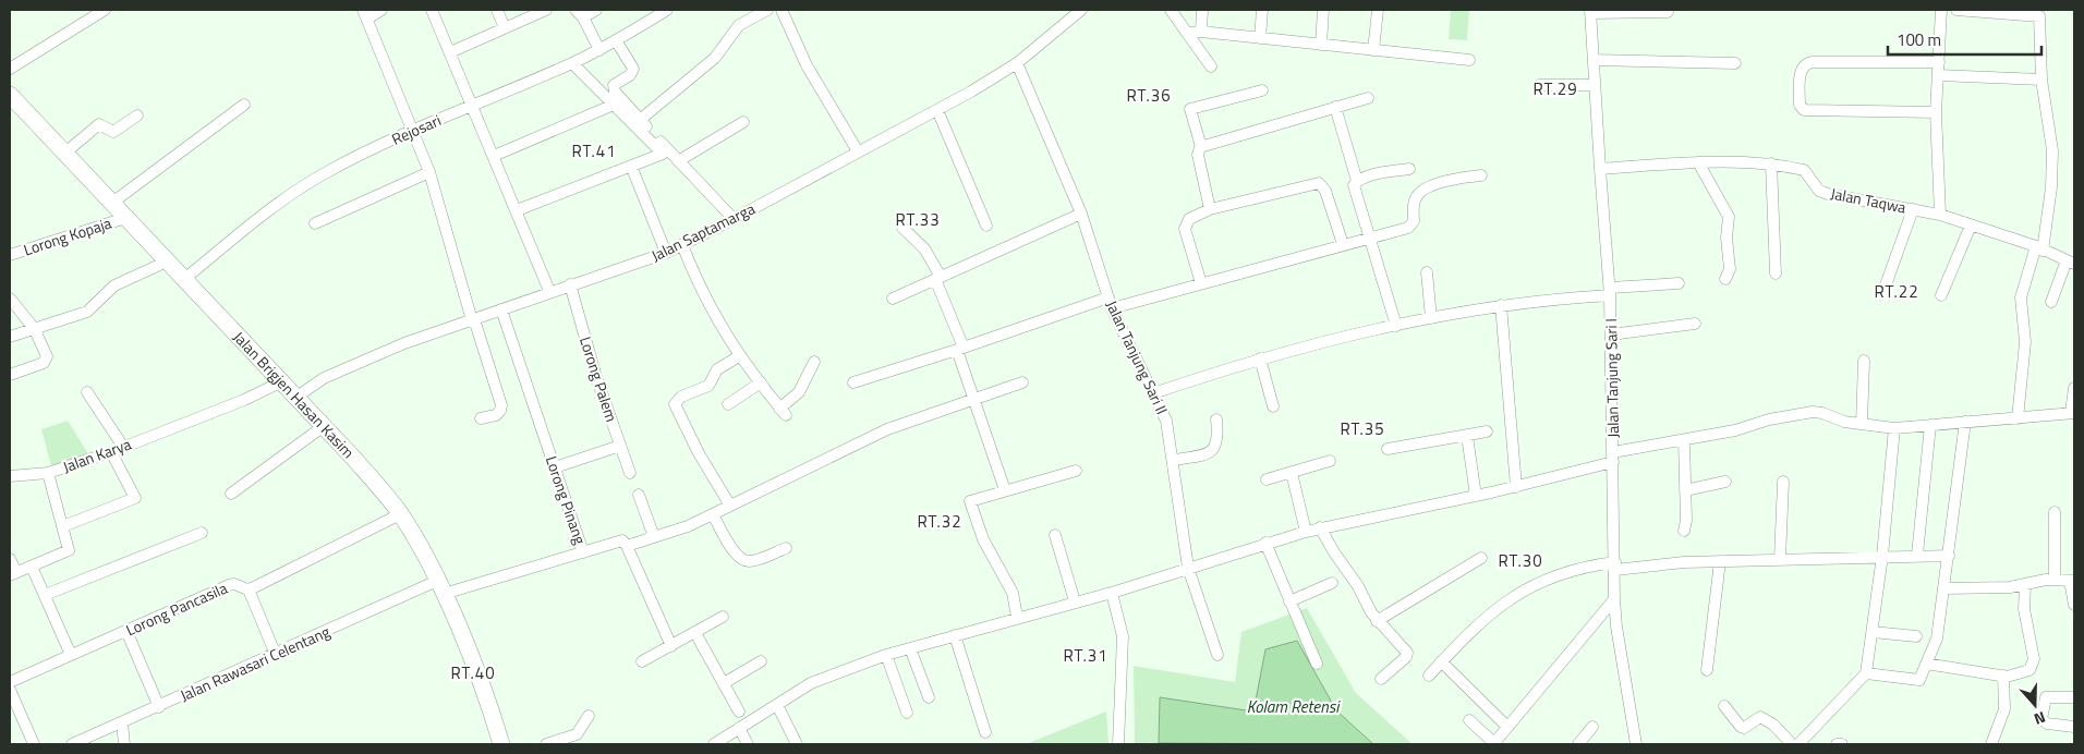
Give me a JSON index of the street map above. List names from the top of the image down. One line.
{"streets":{"street":["Rejosari","Jalan Taqwa","Jalan Saptamarga","Lorong Kopaja","Jalan Tanjung Sari II","Jalan Tanjung Sari I","Lorong Palem","Jalan Brigjen Hasan Kasim","Jalan Karya","Lorong Pinang","Lorong Pancasila","Jalan Rawasari Celentang"]},"crossings":[["Rejosari","Jalan Brigjen Hasan Kasim"],["Jalan Taqwa","Jalan Tanjung Sari I"],["Jalan Saptamarga","Jalan Tanjung Sari II"],["Jalan Saptamarga","Lorong Palem"],["Jalan Saptamarga","Jalan Brigjen Hasan Kasim"],["Jalan Saptamarga","Lorong Pinang"],["Lorong Kopaja","Jalan Brigjen Hasan Kasim"],["Jalan Brigjen Hasan Kasim","Jalan Karya"],["Jalan Brigjen Hasan Kasim","Lorong Pinang"],["Jalan Brigjen Hasan Kasim","Lorong Pancasila"],["Jalan Brigjen Hasan Kasim","Jalan Rawasari Celentang"],["Lorong Pinang","Jalan Rawasari Celentang"]],"districts":["RT.29","RT.36","RT.41","RT.33","RT.22","RT.35","RT.32","RT.30","RT.31","RT.40"],"water":["Kolam Retensi"],"scale_bar":"100 m","north":"bottom"}
